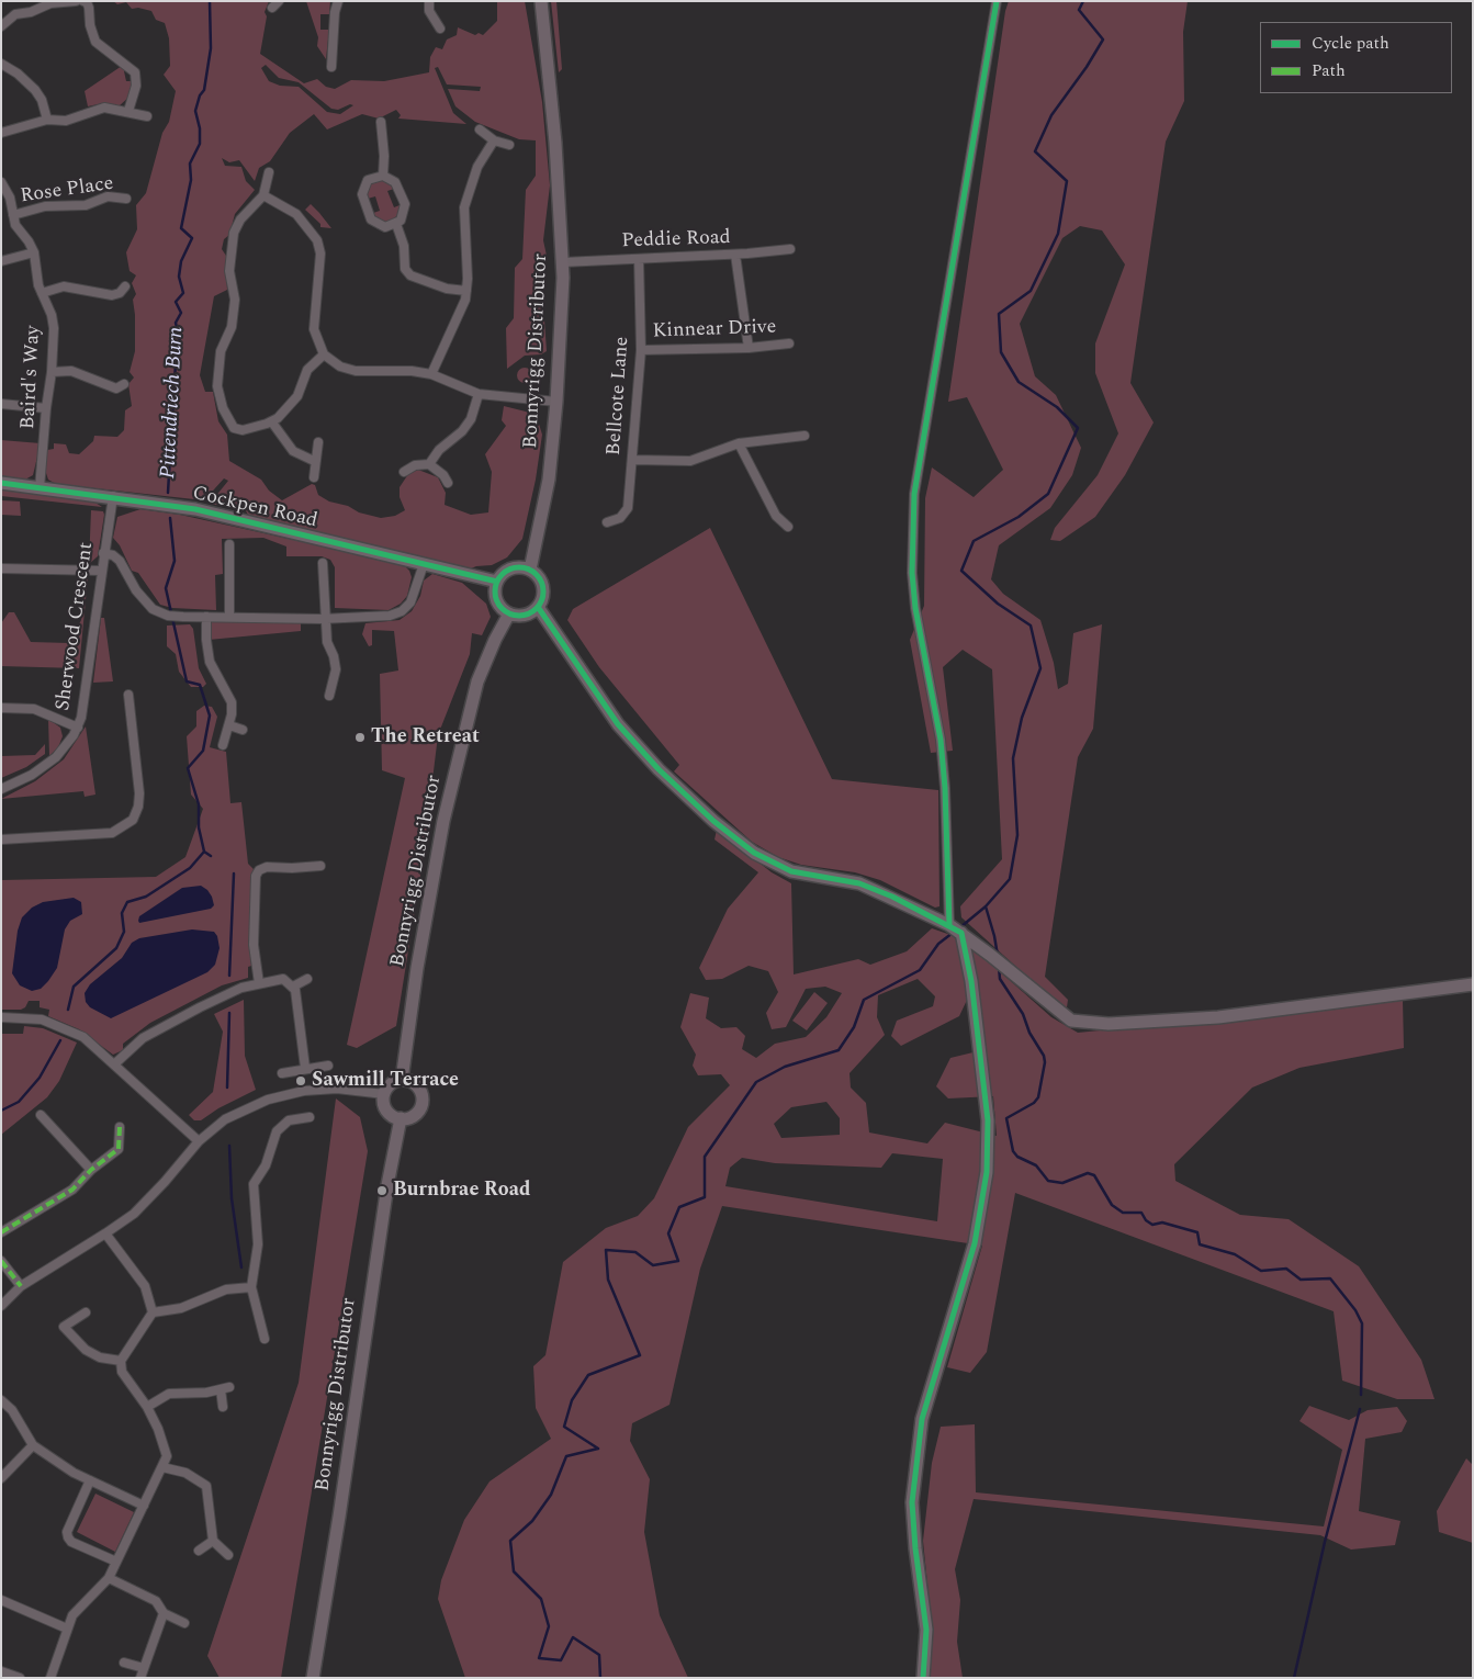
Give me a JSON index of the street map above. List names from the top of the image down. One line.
{"streets":{"main road":["Bonnyrigg Distributor","Cockpen Road"],"street":["Rose Place","Peddie Road","Kinnear Drive","Baird's Way","Bellcote Lane","Sherwood Crescent"]},"crossings":[["Rose Place","Baird's Way"],["Peddie Road","Bonnyrigg Distributor"],["Peddie Road","Bellcote Lane"],["Kinnear Drive","Bellcote Lane"],["Bonnyrigg Distributor","Cockpen Road"],["Baird's Way","Cockpen Road"],["Cockpen Road","Sherwood Crescent"]],"water":["Pittendriech Burn"],"places":["The Retreat","Sawmill Terrace","Burnbrae Road"],"legend":["Cycle path","Path"]}
